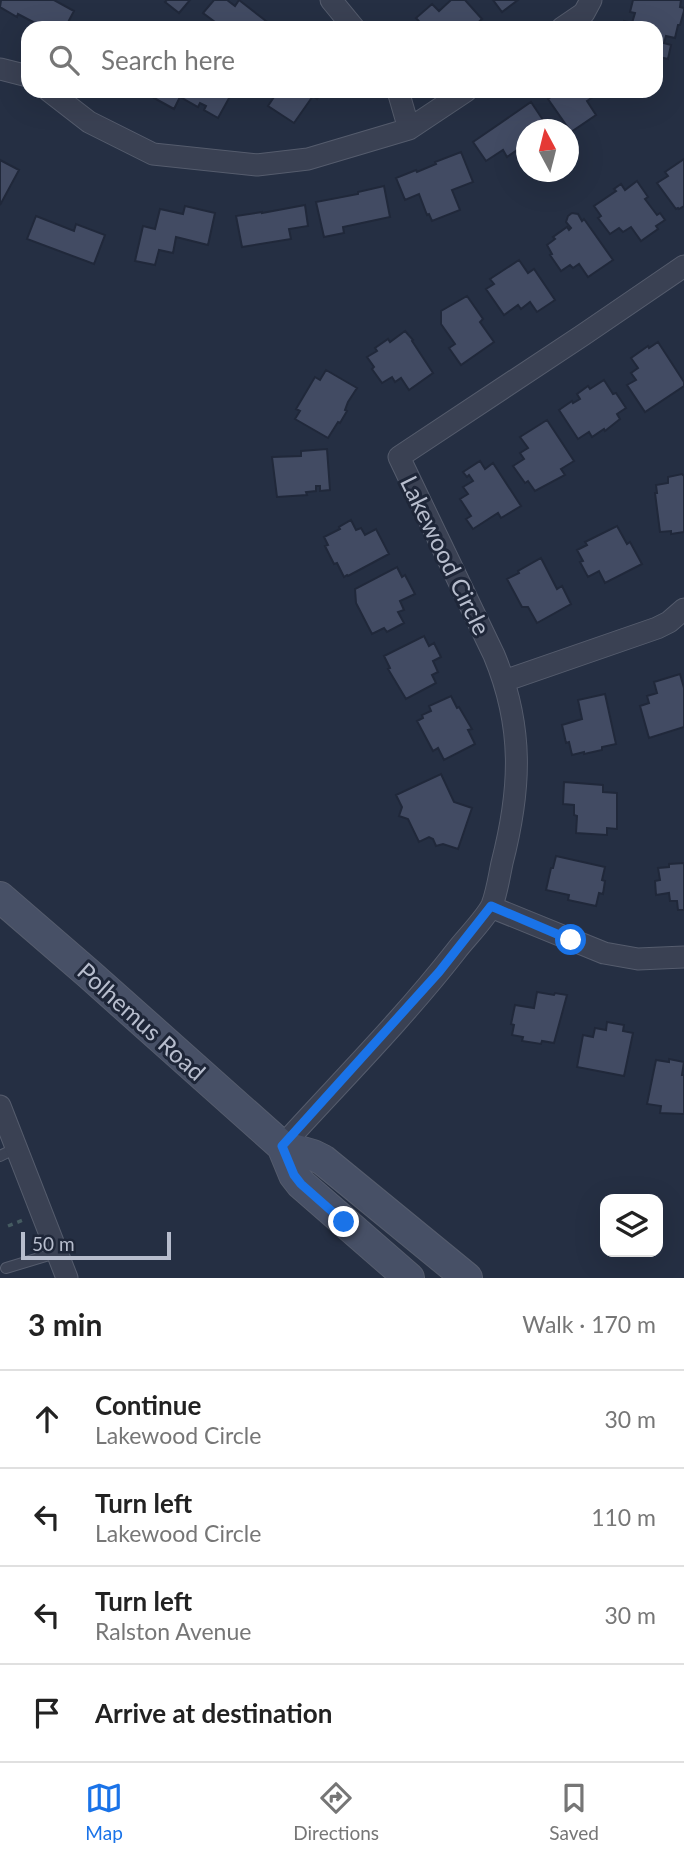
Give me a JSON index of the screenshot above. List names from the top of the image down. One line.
{"streets":{"main road":["Polhemus Road"],"street":["Lakewood Circle"]},"crossings":[["Lakewood Circle","Polhemus Road"]],"scale_bar":"50 m","north":"top","page":{"search":"Search here","scale":"50 m","heading":["3 min","Walk · 170 m"],"list":[["Continue","Lakewood Circle","30 m"],["Turn left","Lakewood Circle","110 m"],["Turn left","Ralston Avenue","30 m"],"Arrive at destination"],"nav":["Map","Directions","Saved"]}}
